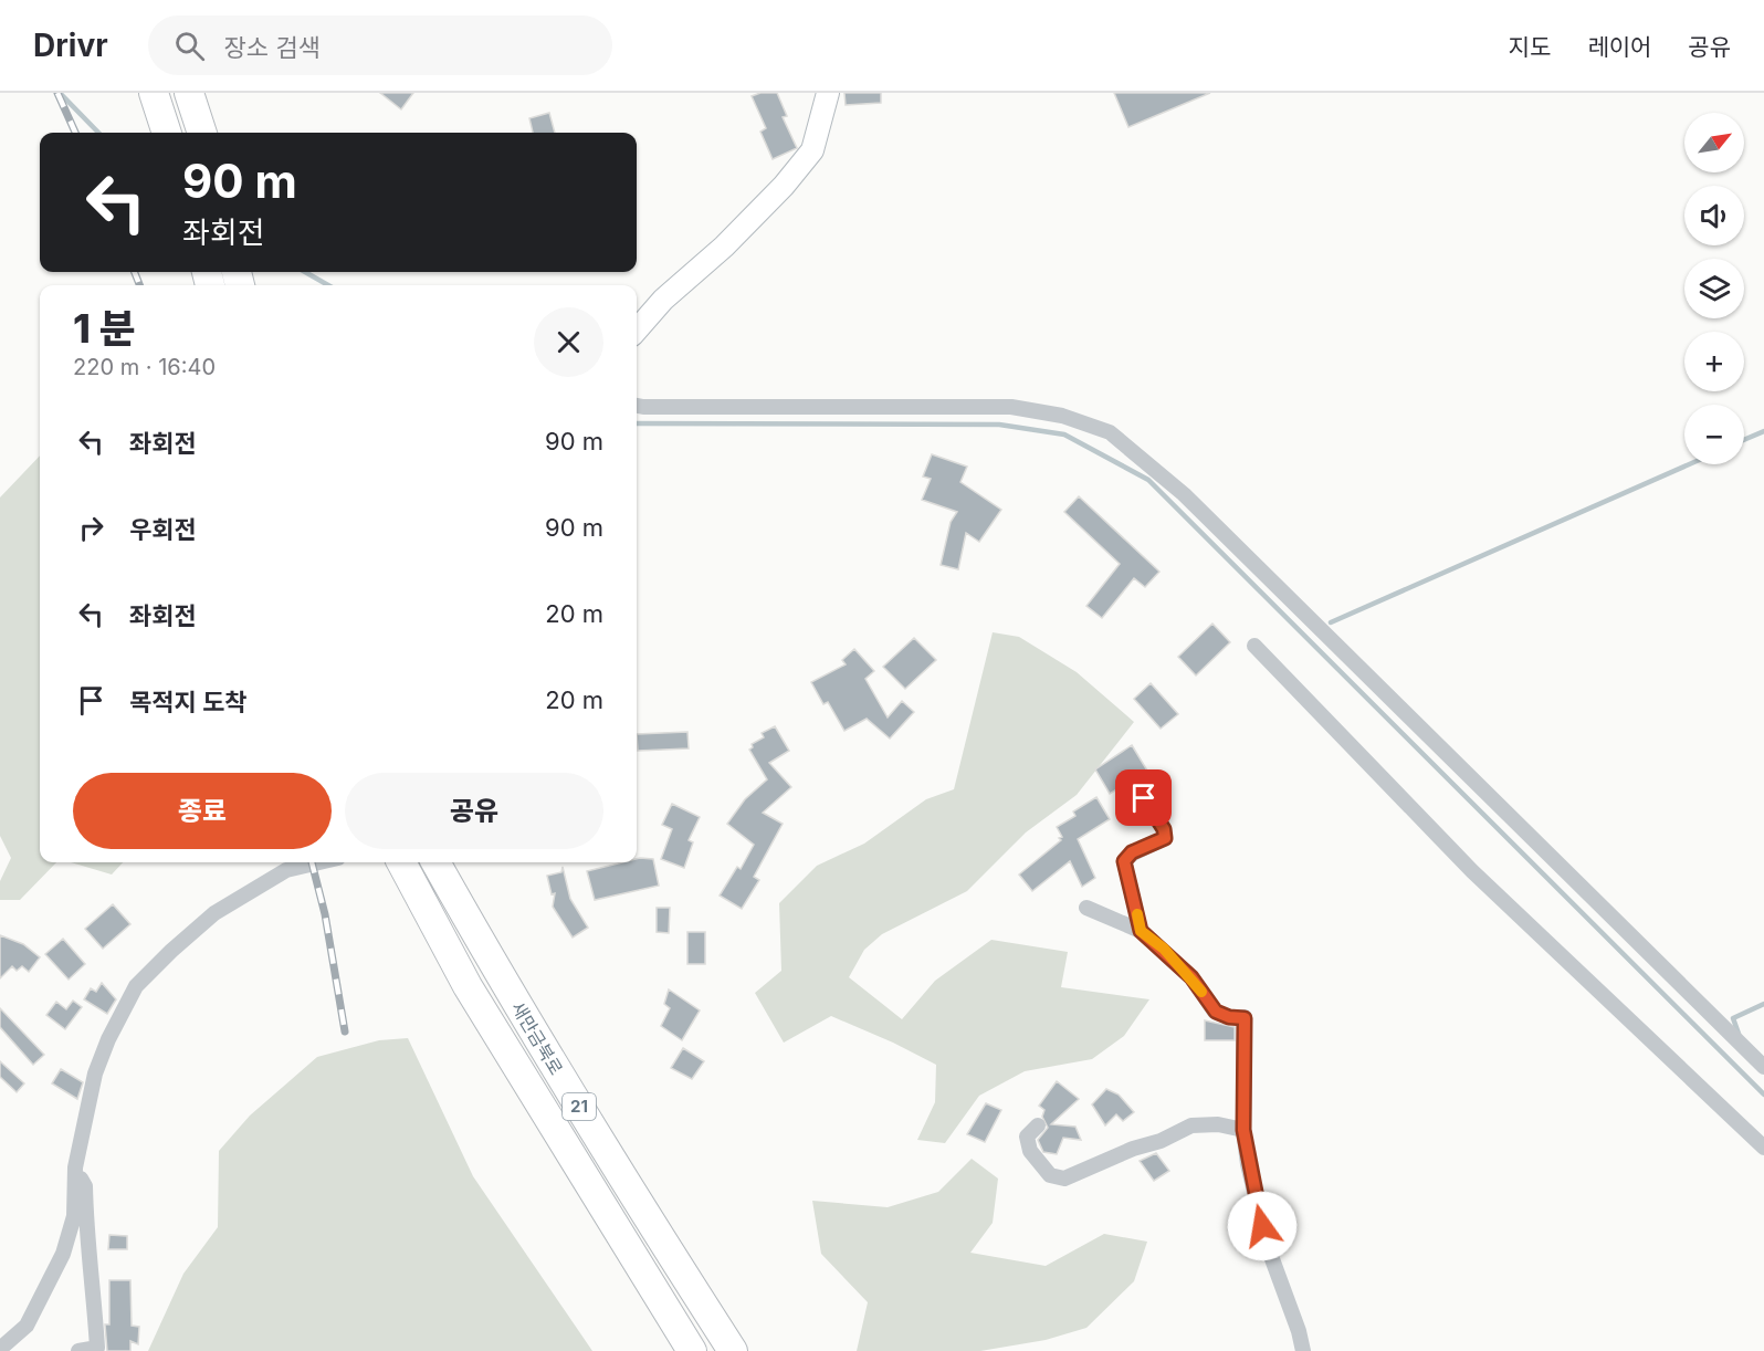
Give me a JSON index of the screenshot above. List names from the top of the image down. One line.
{"streets":{"highway":["새만금북로","21"]},"north":"top right","page":{"header":"Drivr","search":"장소 검색","nav":["지도","레이어","공유"],"map_buttons":["+","−"],"turn":["90 m","좌회전"],"heading":["1 분","220 m · 16:40"],"list":[{"name":"좌회전","value":"90 m"},{"name":"우회전","value":"90 m"},{"name":"좌회전","value":"20 m"},{"name":"목적지 도착","value":"20 m"}],"buttons":["종료","공유"]}}
